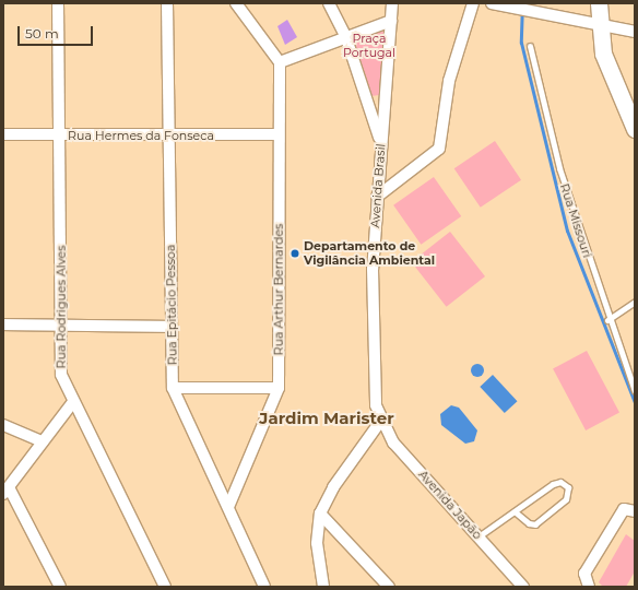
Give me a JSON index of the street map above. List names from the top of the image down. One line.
{"streets":{"street":["Rua Hermes da Fonseca","Avenida Brasil","Rua Arthur Bernardes","Rua Epitácio Pessoa","Rua Rodrigues Alves","Avenida Japão"],"lane":["Rua Missouri"]},"crossings":[["Rua Hermes da Fonseca","Rua Arthur Bernardes"],["Rua Hermes da Fonseca","Rua Epitácio Pessoa"],["Rua Hermes da Fonseca","Rua Rodrigues Alves"],["Avenida Brasil","Avenida Japão"],["Rua Arthur Bernardes","Rua Epitácio Pessoa"]],"districts":["Jardim Marister"],"parks":["Praça Portugal"],"places":["Departamento de Vigilância Ambiental"],"scale_bar":"50 m"}
